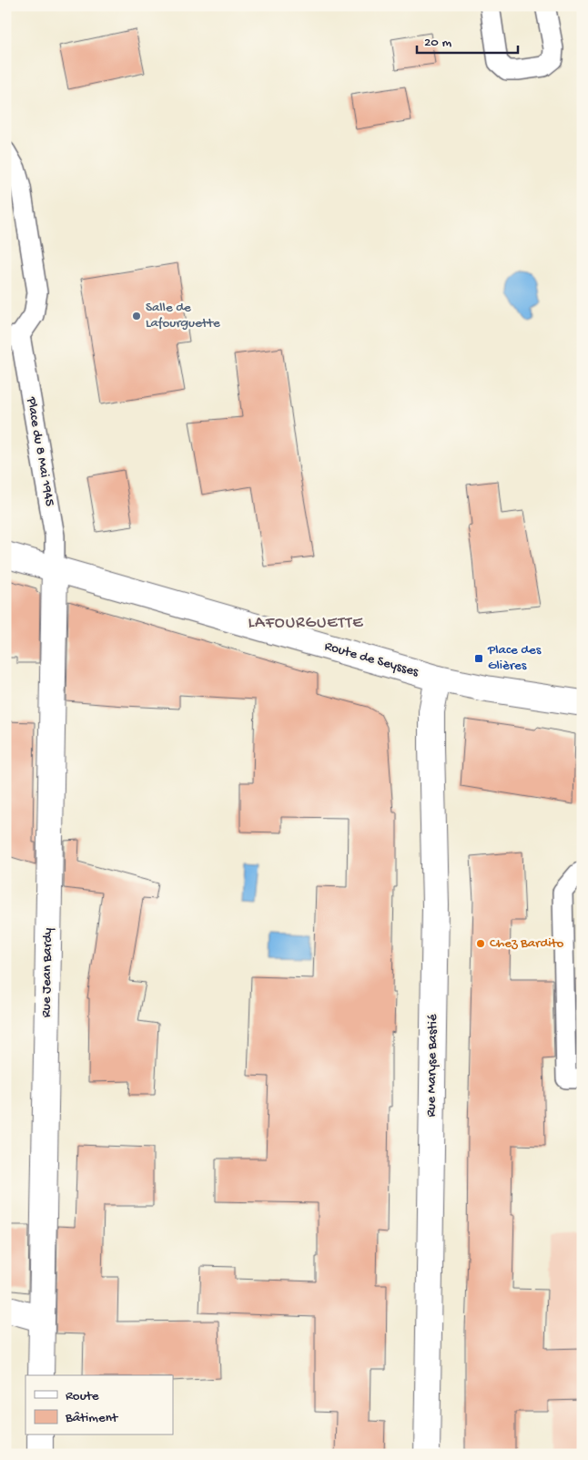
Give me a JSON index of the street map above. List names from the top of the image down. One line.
{"streets":{"street":["Route de Seysses","Rue Jean Bardy","Rue Maryse Bastié"],"lane":["Place du 8 Mai 1945"]},"crossings":[["Place du 8 Mai 1945","Route de Seysses"],["Place du 8 Mai 1945","Rue Jean Bardy"],["Route de Seysses","Rue Jean Bardy"],["Route de Seysses","Rue Maryse Bastié"]],"districts":["LAFOURGUETTE"],"places":{"other":["Salle de Lafourguette","Chez Bardito"],"transit":["Place des Glières"]},"legend":["Route","Bâtiment"],"scale_bar":"20 m"}
